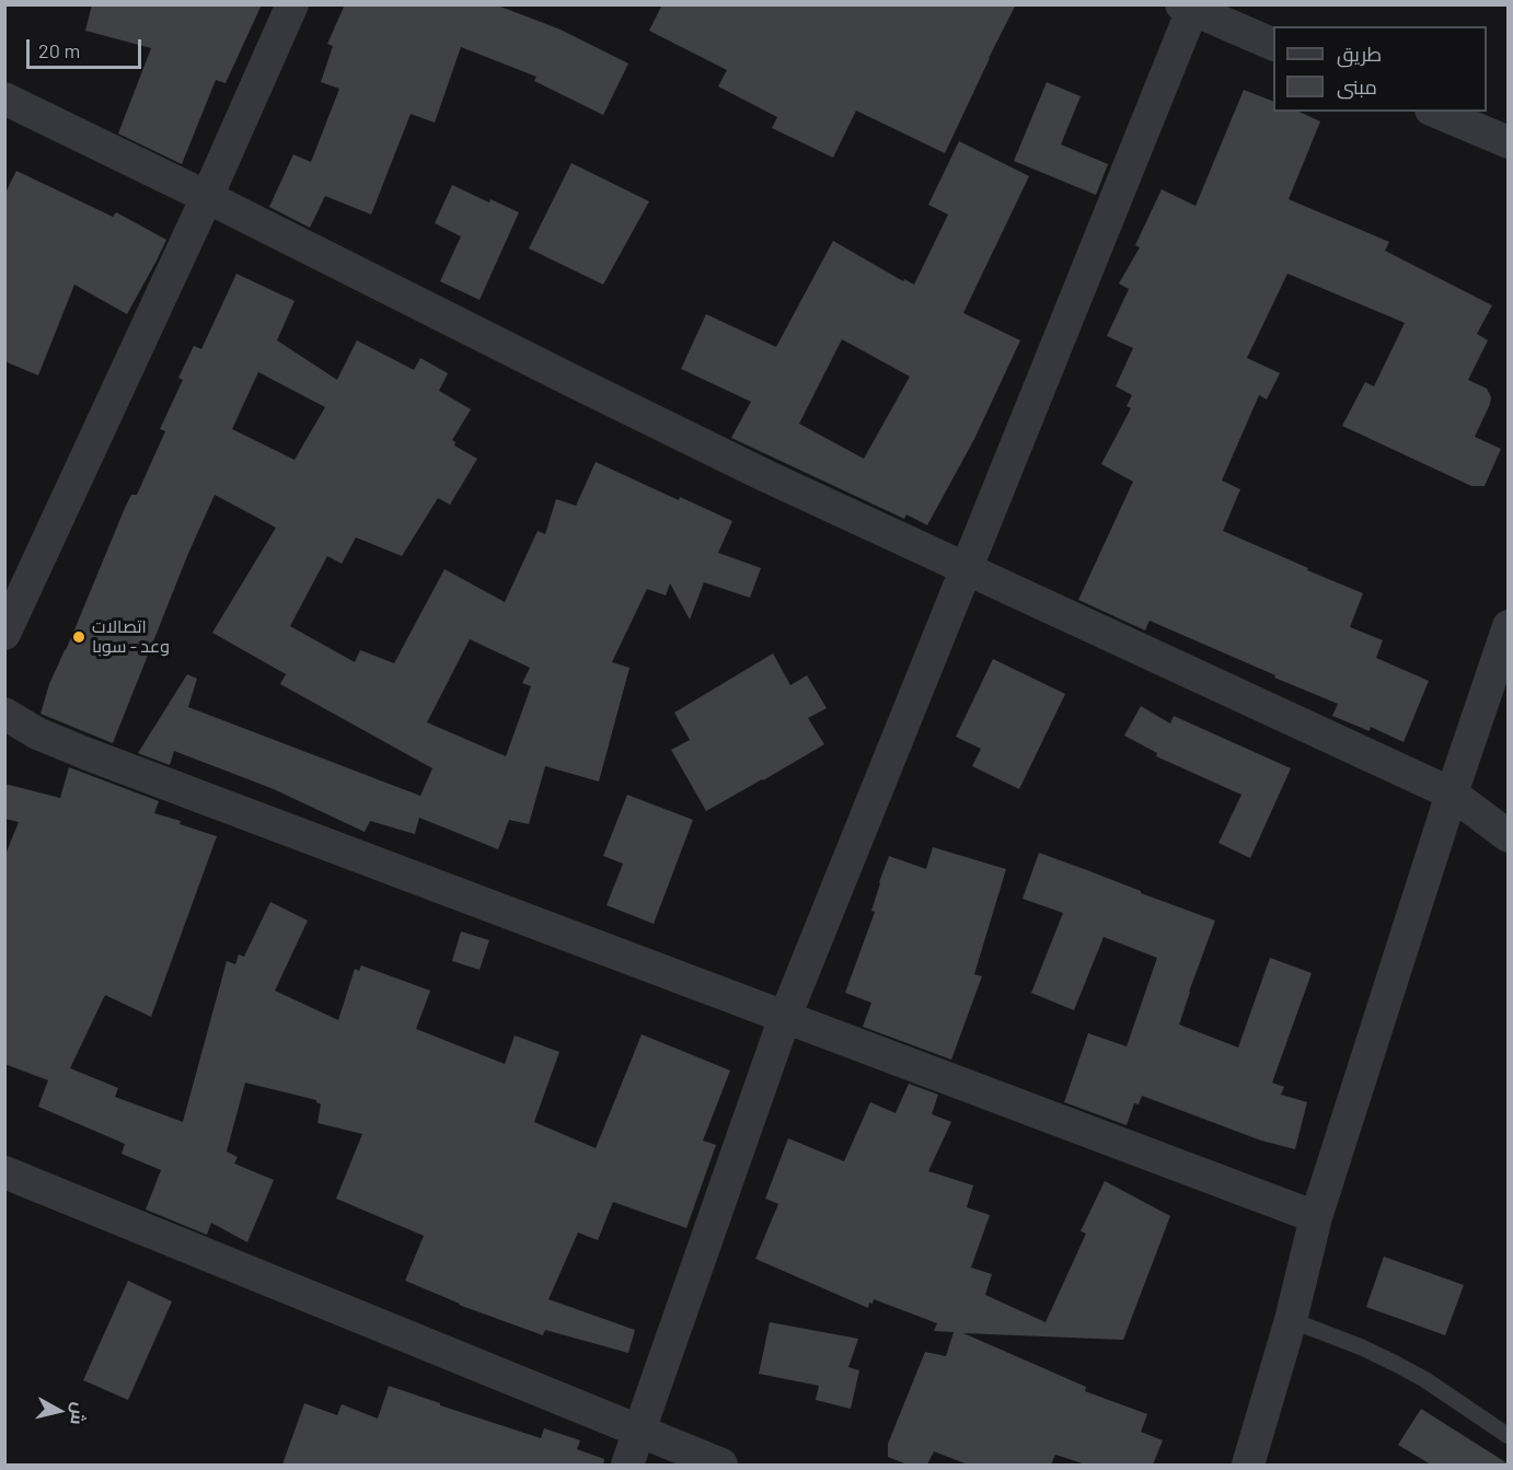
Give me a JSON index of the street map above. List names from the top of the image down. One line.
{"places":["اتصالات وعد - سوبا"],"legend":["طريق","مبنى"],"scale_bar":"20 m","north":"right"}
